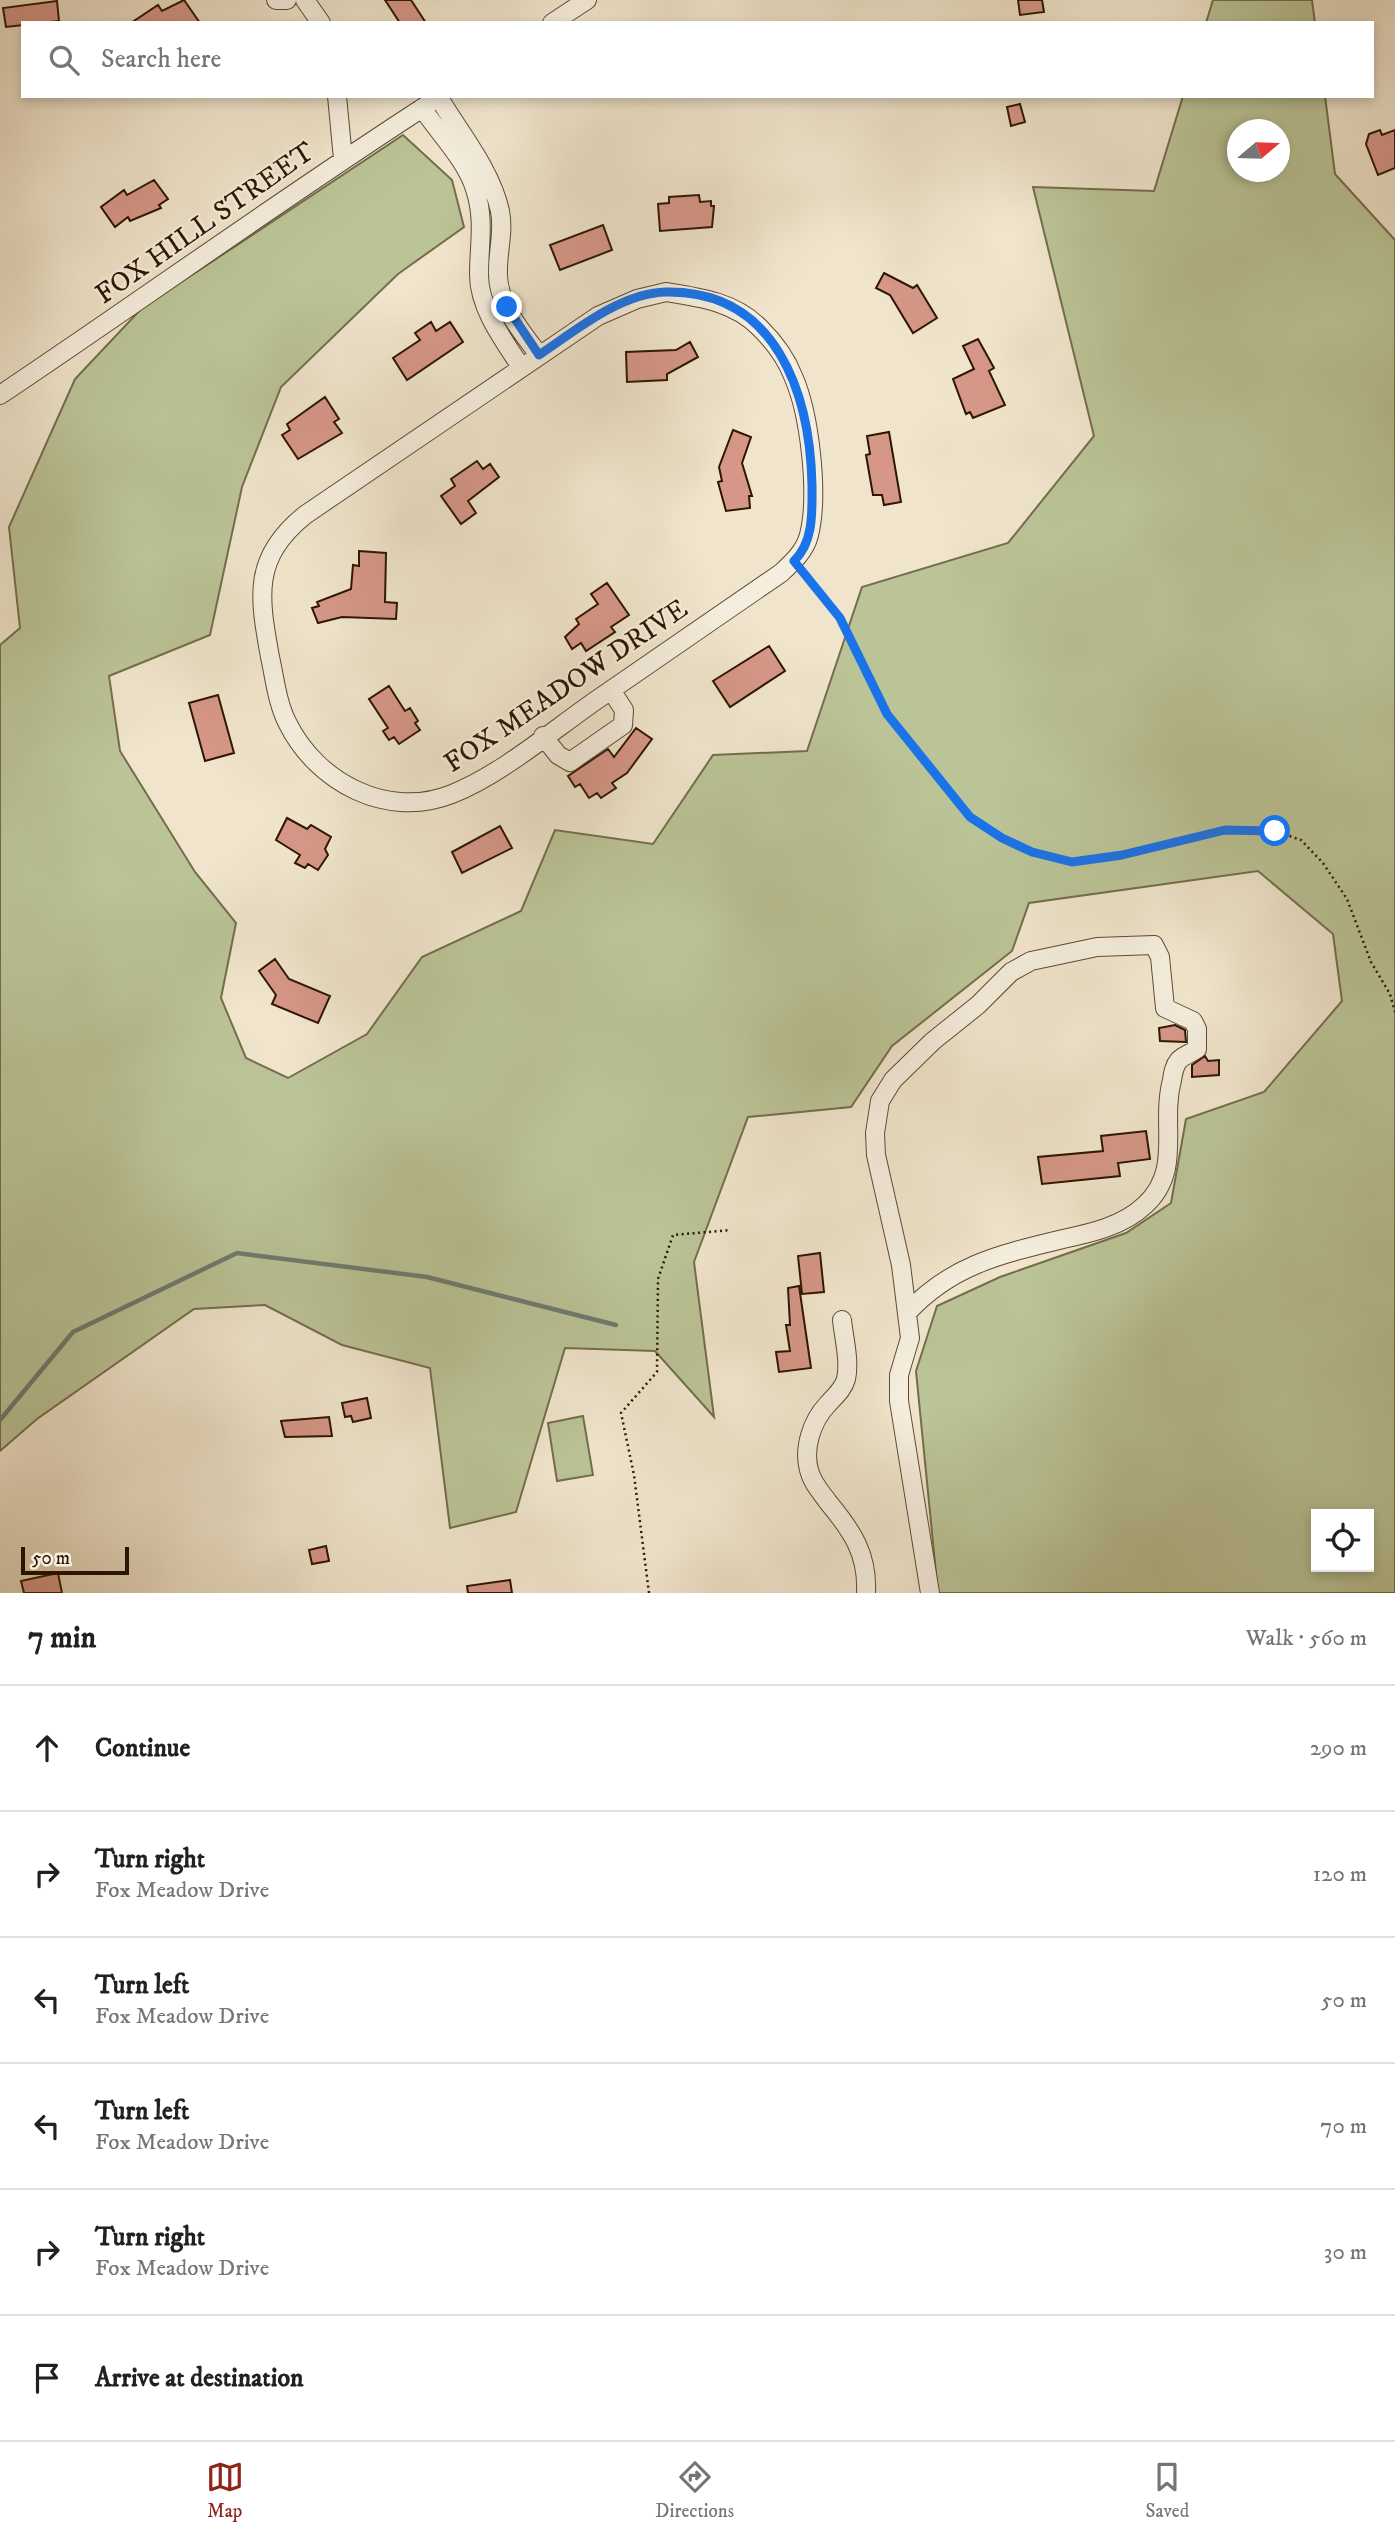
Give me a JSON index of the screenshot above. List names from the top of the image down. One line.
{"streets":{"street":["FOX HILL STREET","FOX MEADOW DRIVE"]},"scale_bar":"50 m","north":"right","page":{"search":"Search here","scale":"50 m","heading":["7 min","Walk · 560 m"],"list":[["Continue","290 m"],["Turn right","Fox Meadow Drive","120 m"],["Turn left","Fox Meadow Drive","50 m"],["Turn left","Fox Meadow Drive","70 m"],["Turn right","Fox Meadow Drive","30 m"],"Arrive at destination"],"nav":["Map","Directions","Saved"]}}
